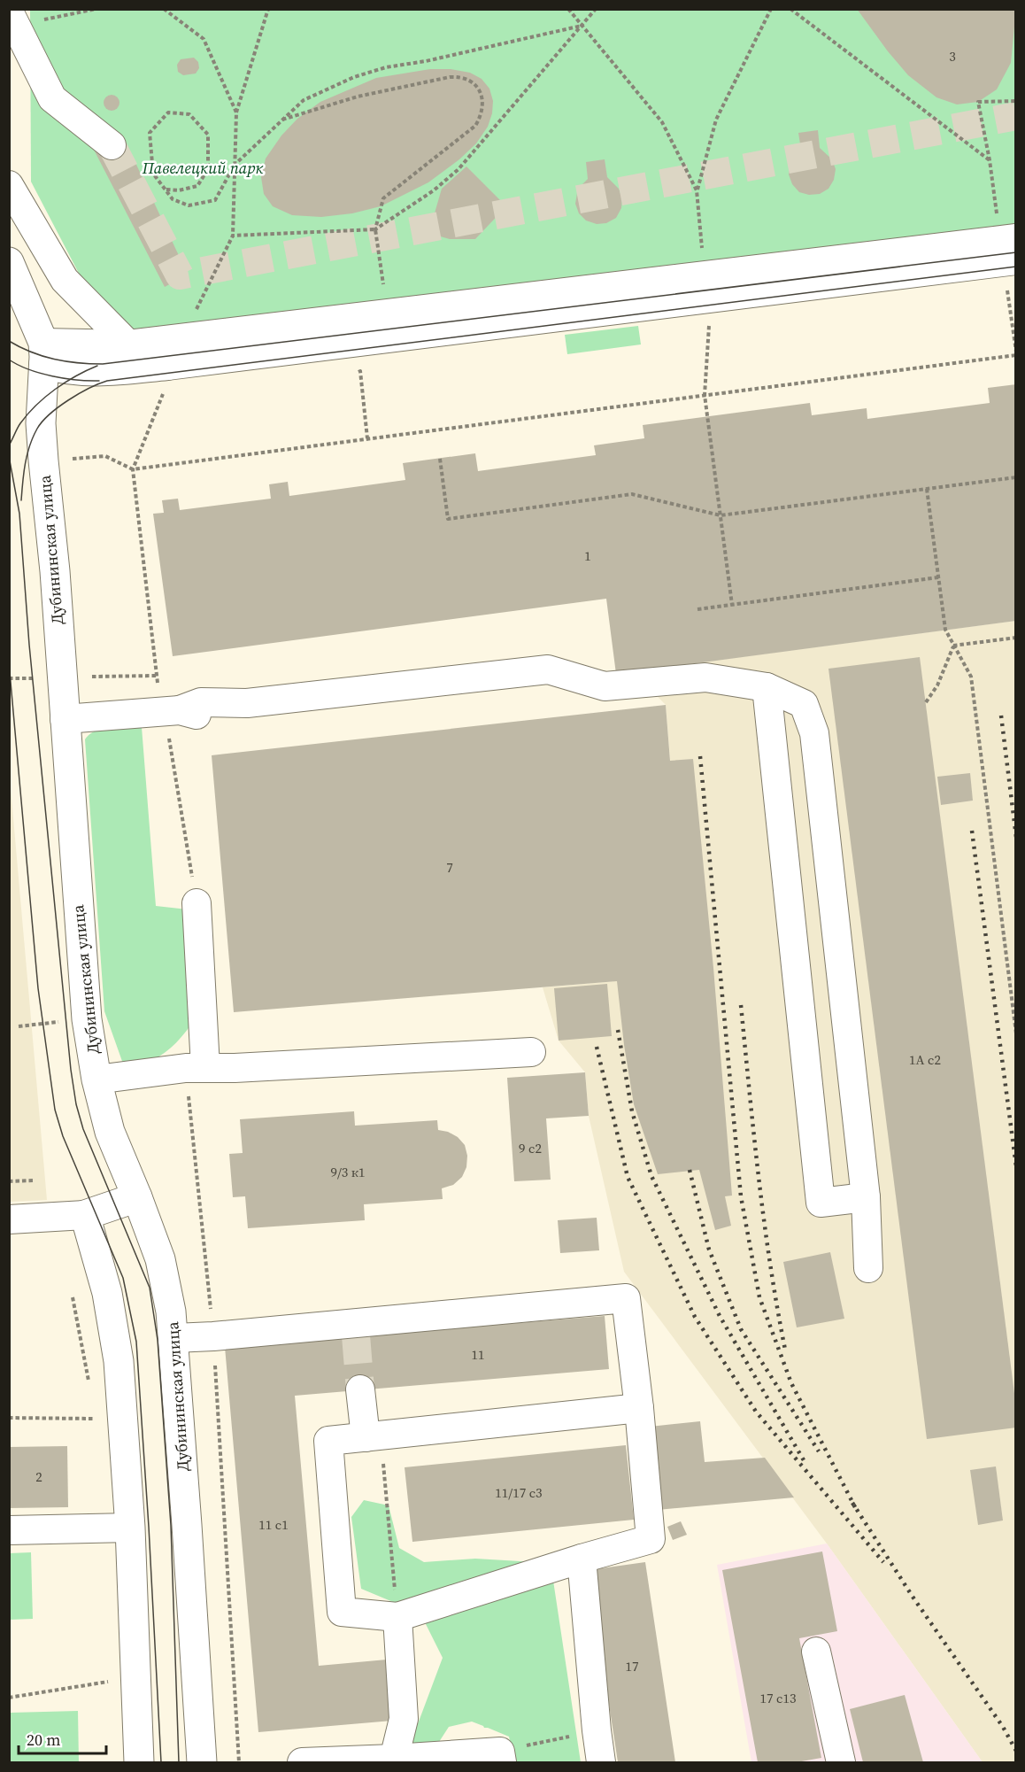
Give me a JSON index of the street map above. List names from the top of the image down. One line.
{"streets":{"main road":["Дубининская улица"]},"parks":["Павелецкий парк"],"house_numbers":["3","1","7","1A c2","9 c2","9/3 к1","11","2","11/17 с3","11 с1","17","17 с13"],"scale_bar":"20 m"}
